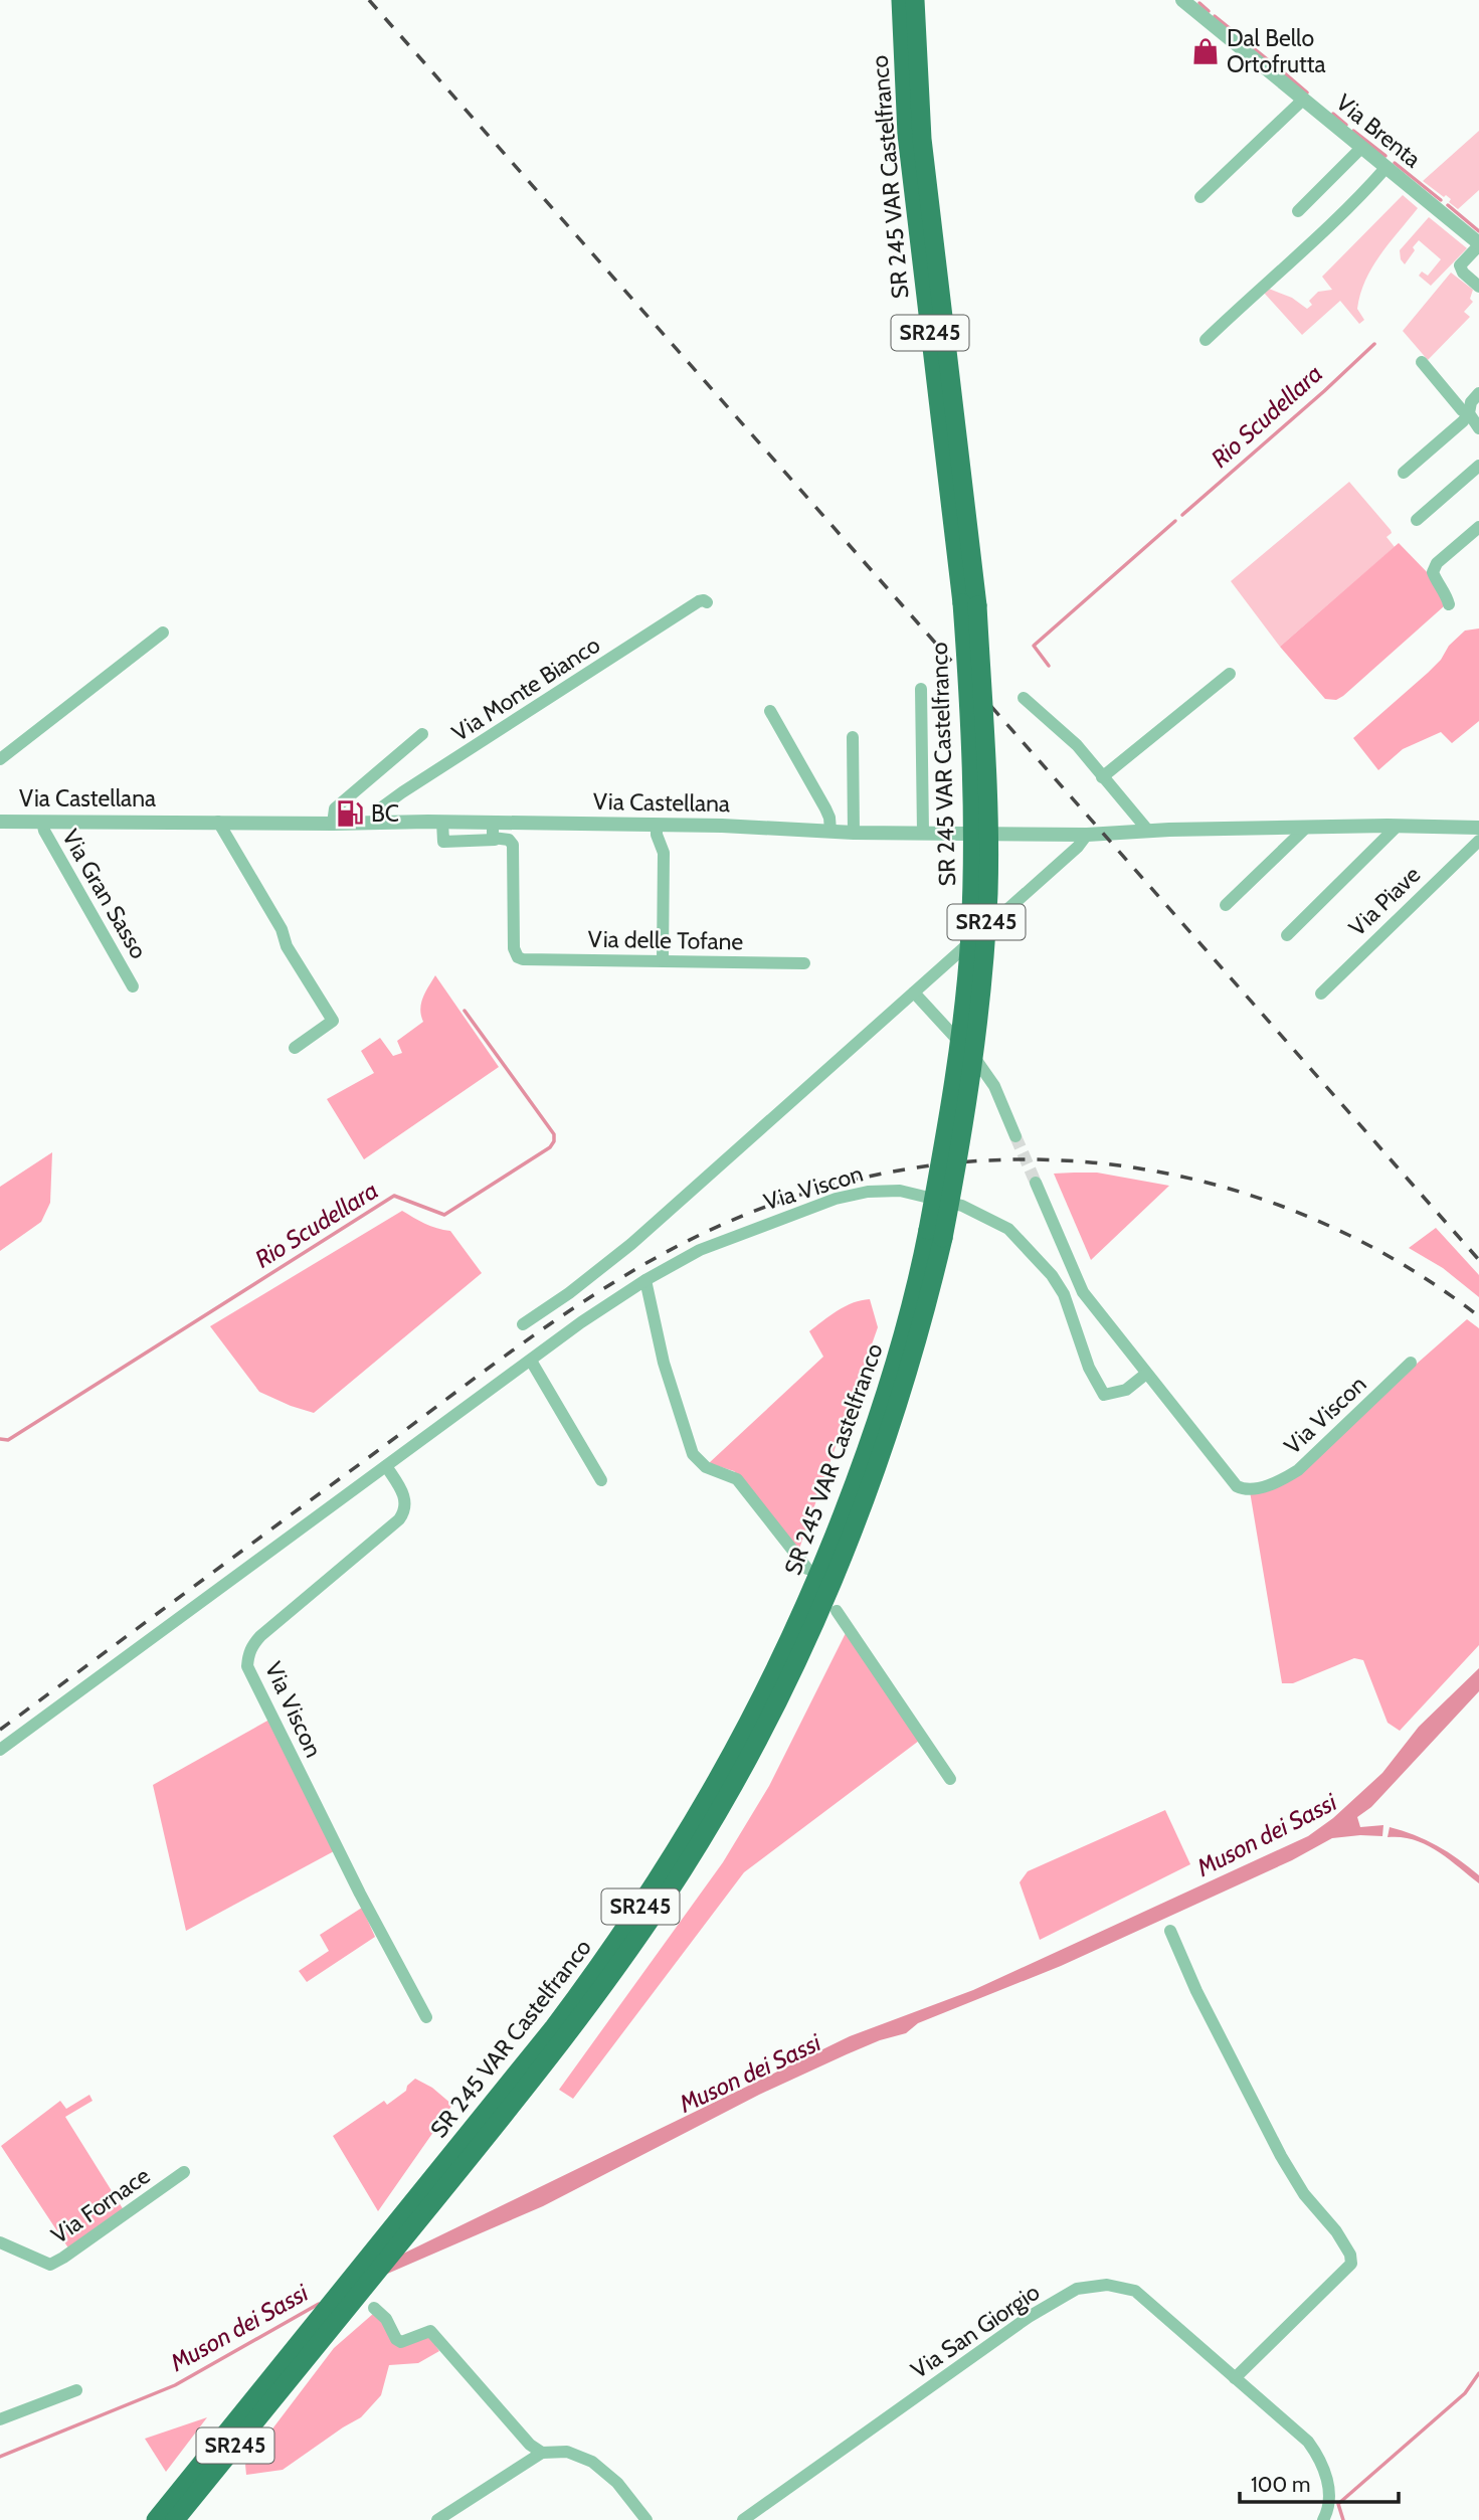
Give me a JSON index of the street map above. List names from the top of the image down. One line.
{"streets":{"highway":["SR 245 VAR Castelfranco","SR245"],"street":["Via Brenta","Via Monte Bianco","Via Castellana","Via Gran Sasso","Via Piave","Via delle Tofane","Via Viscon","Via Fornace","Via San Giorgio"]},"crossings":[["Via Monte Bianco","Via Castellana"],["Via Castellana","Via Gran Sasso"]],"water":["Rio Scudellara","Muson dei Sassi"],"places":{"shop":["Dal Bello Ortofrutta"],"fuel station":["BC"]},"scale_bar":"100 m"}
